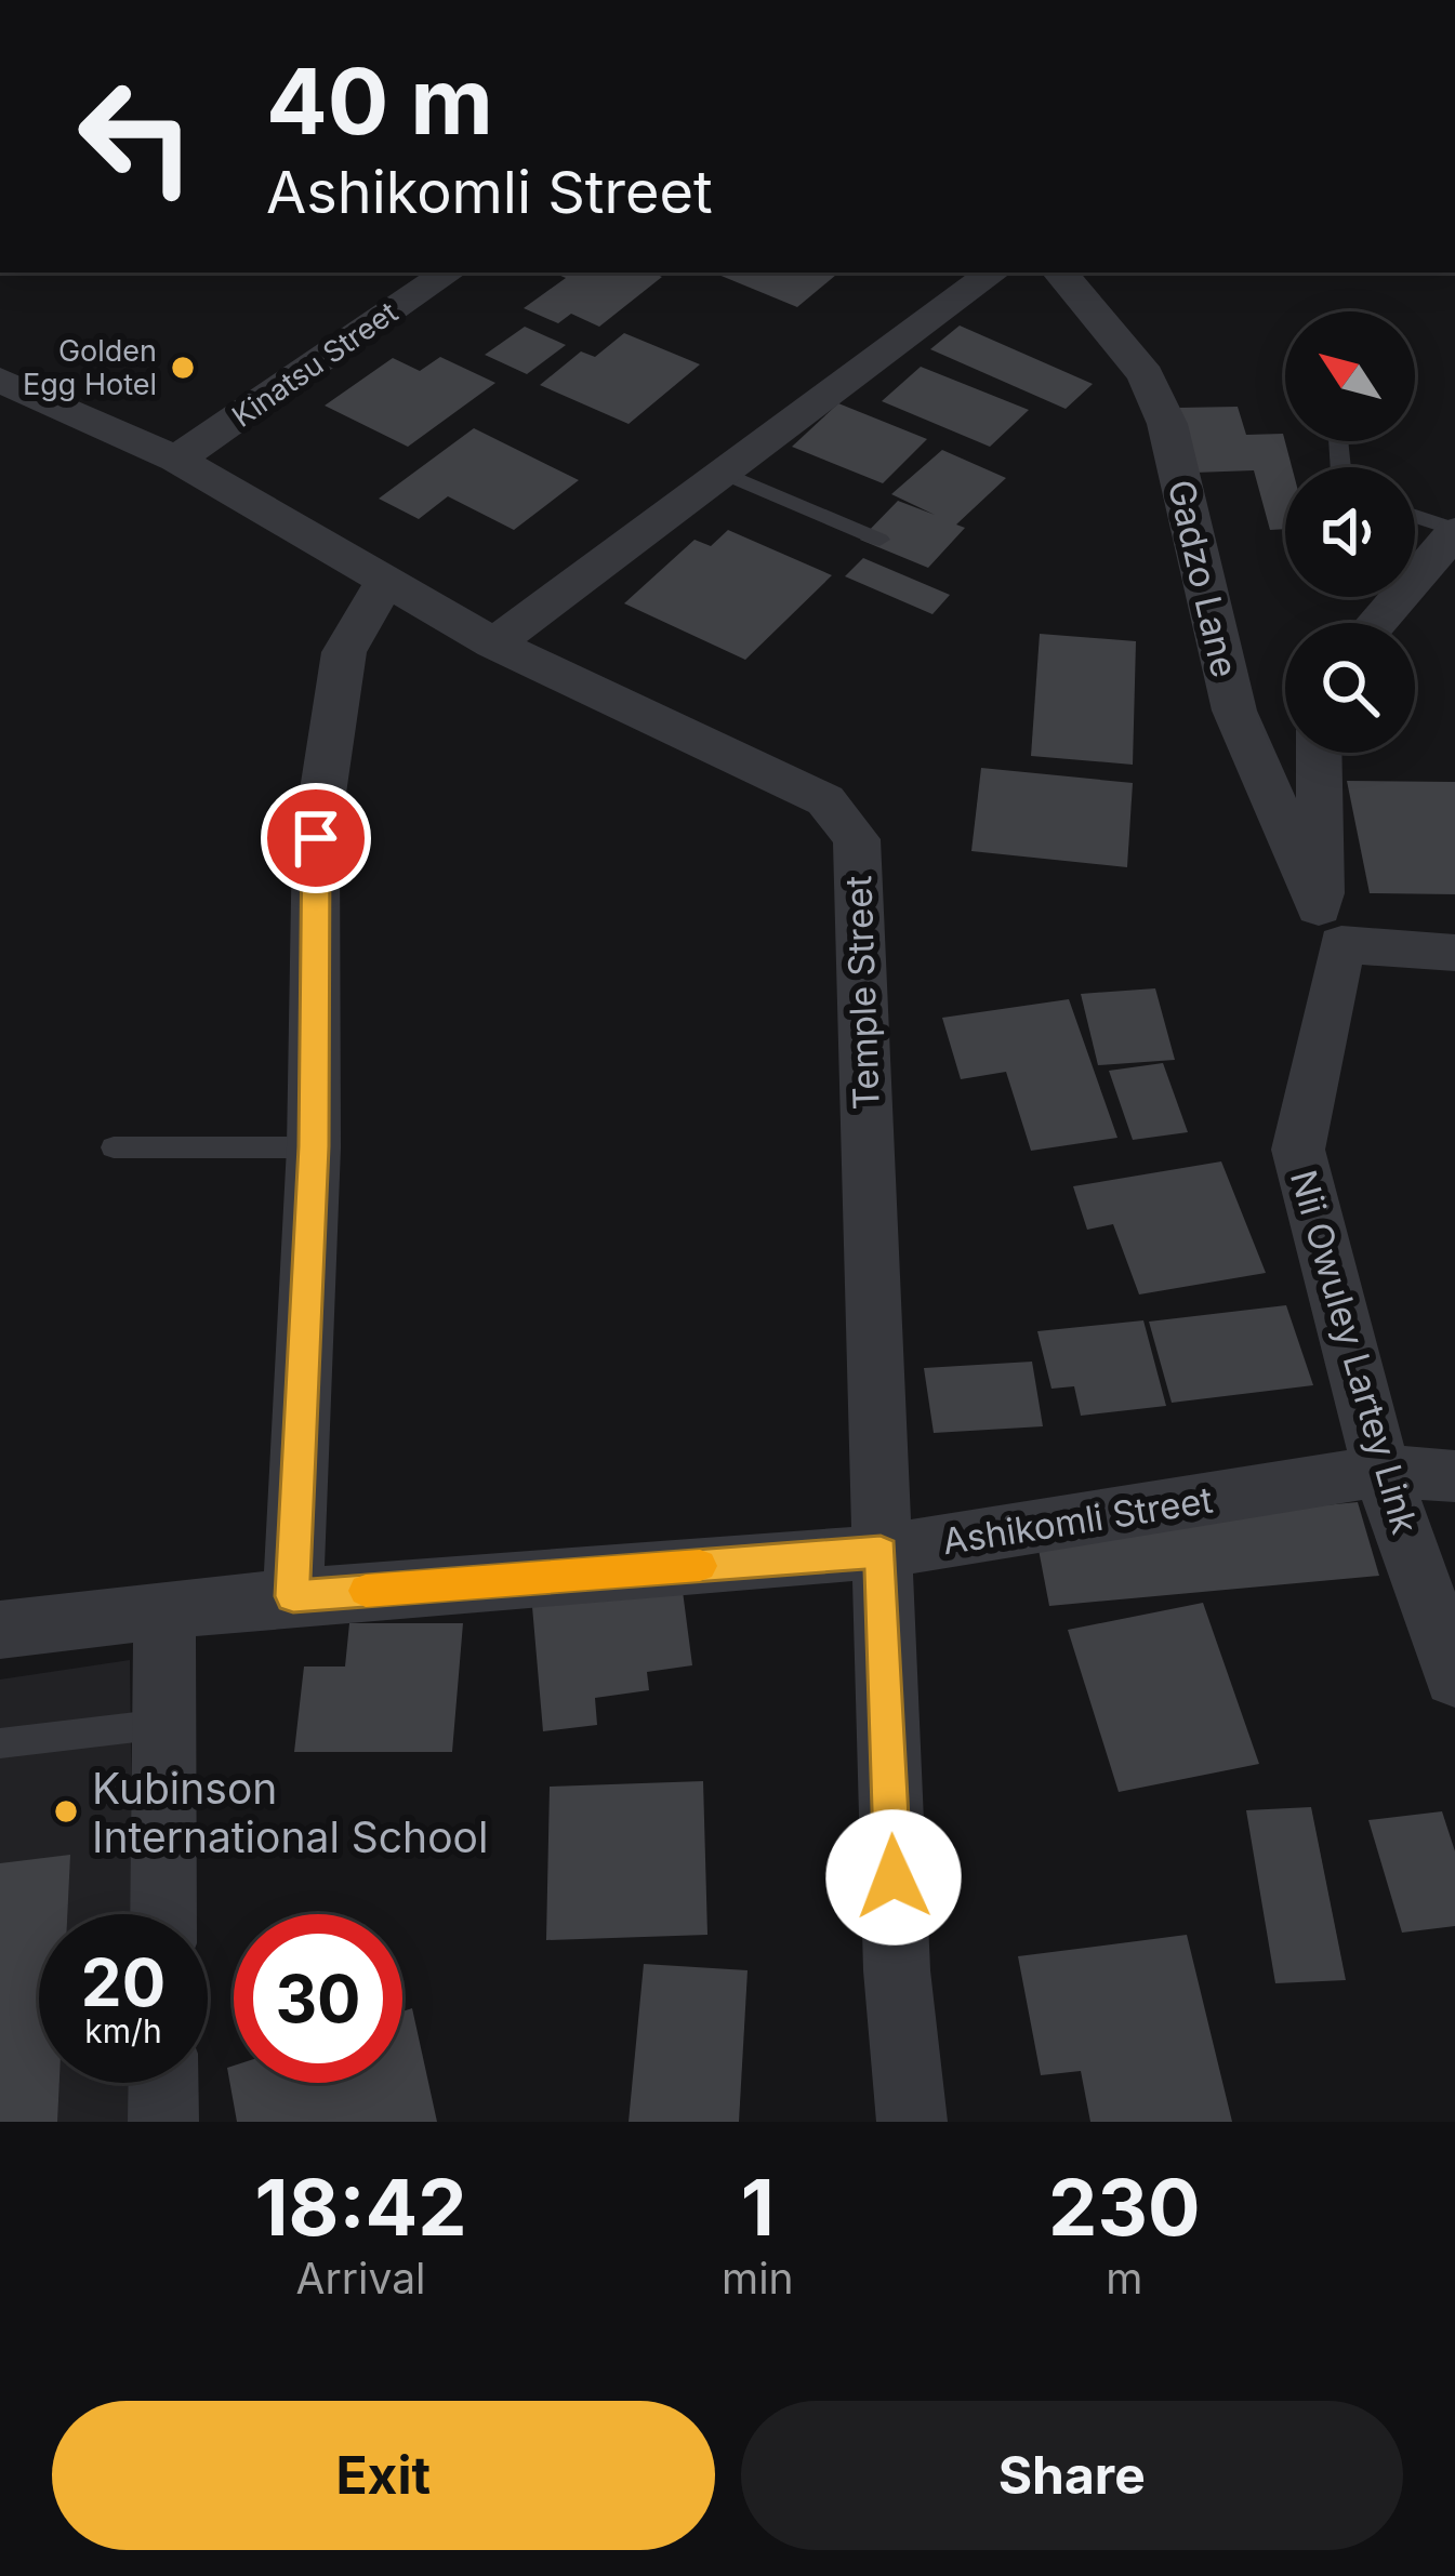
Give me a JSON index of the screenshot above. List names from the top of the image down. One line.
{"streets":{"street":["Kinatsu Street","Gadzo Lane","Temple Street","Nii Owuley Lartey Link","Ashikomli Street"]},"crossings":[["Kinatsu Street","Temple Street"],["Gadzo Lane","Nii Owuley Lartey Link"],["Temple Street","Ashikomli Street"],["Nii Owuley Lartey Link","Ashikomli Street"]],"places":["Golden Egg Hotel","Kubinson International School"],"north":"top left","page":{"turn":["40 m","Ashikomli Street"],"speed":"20 km/h","limit":"30","eta":["18:42","Arrival","1","min","230","m"],"buttons":["Exit","Share"]}}
